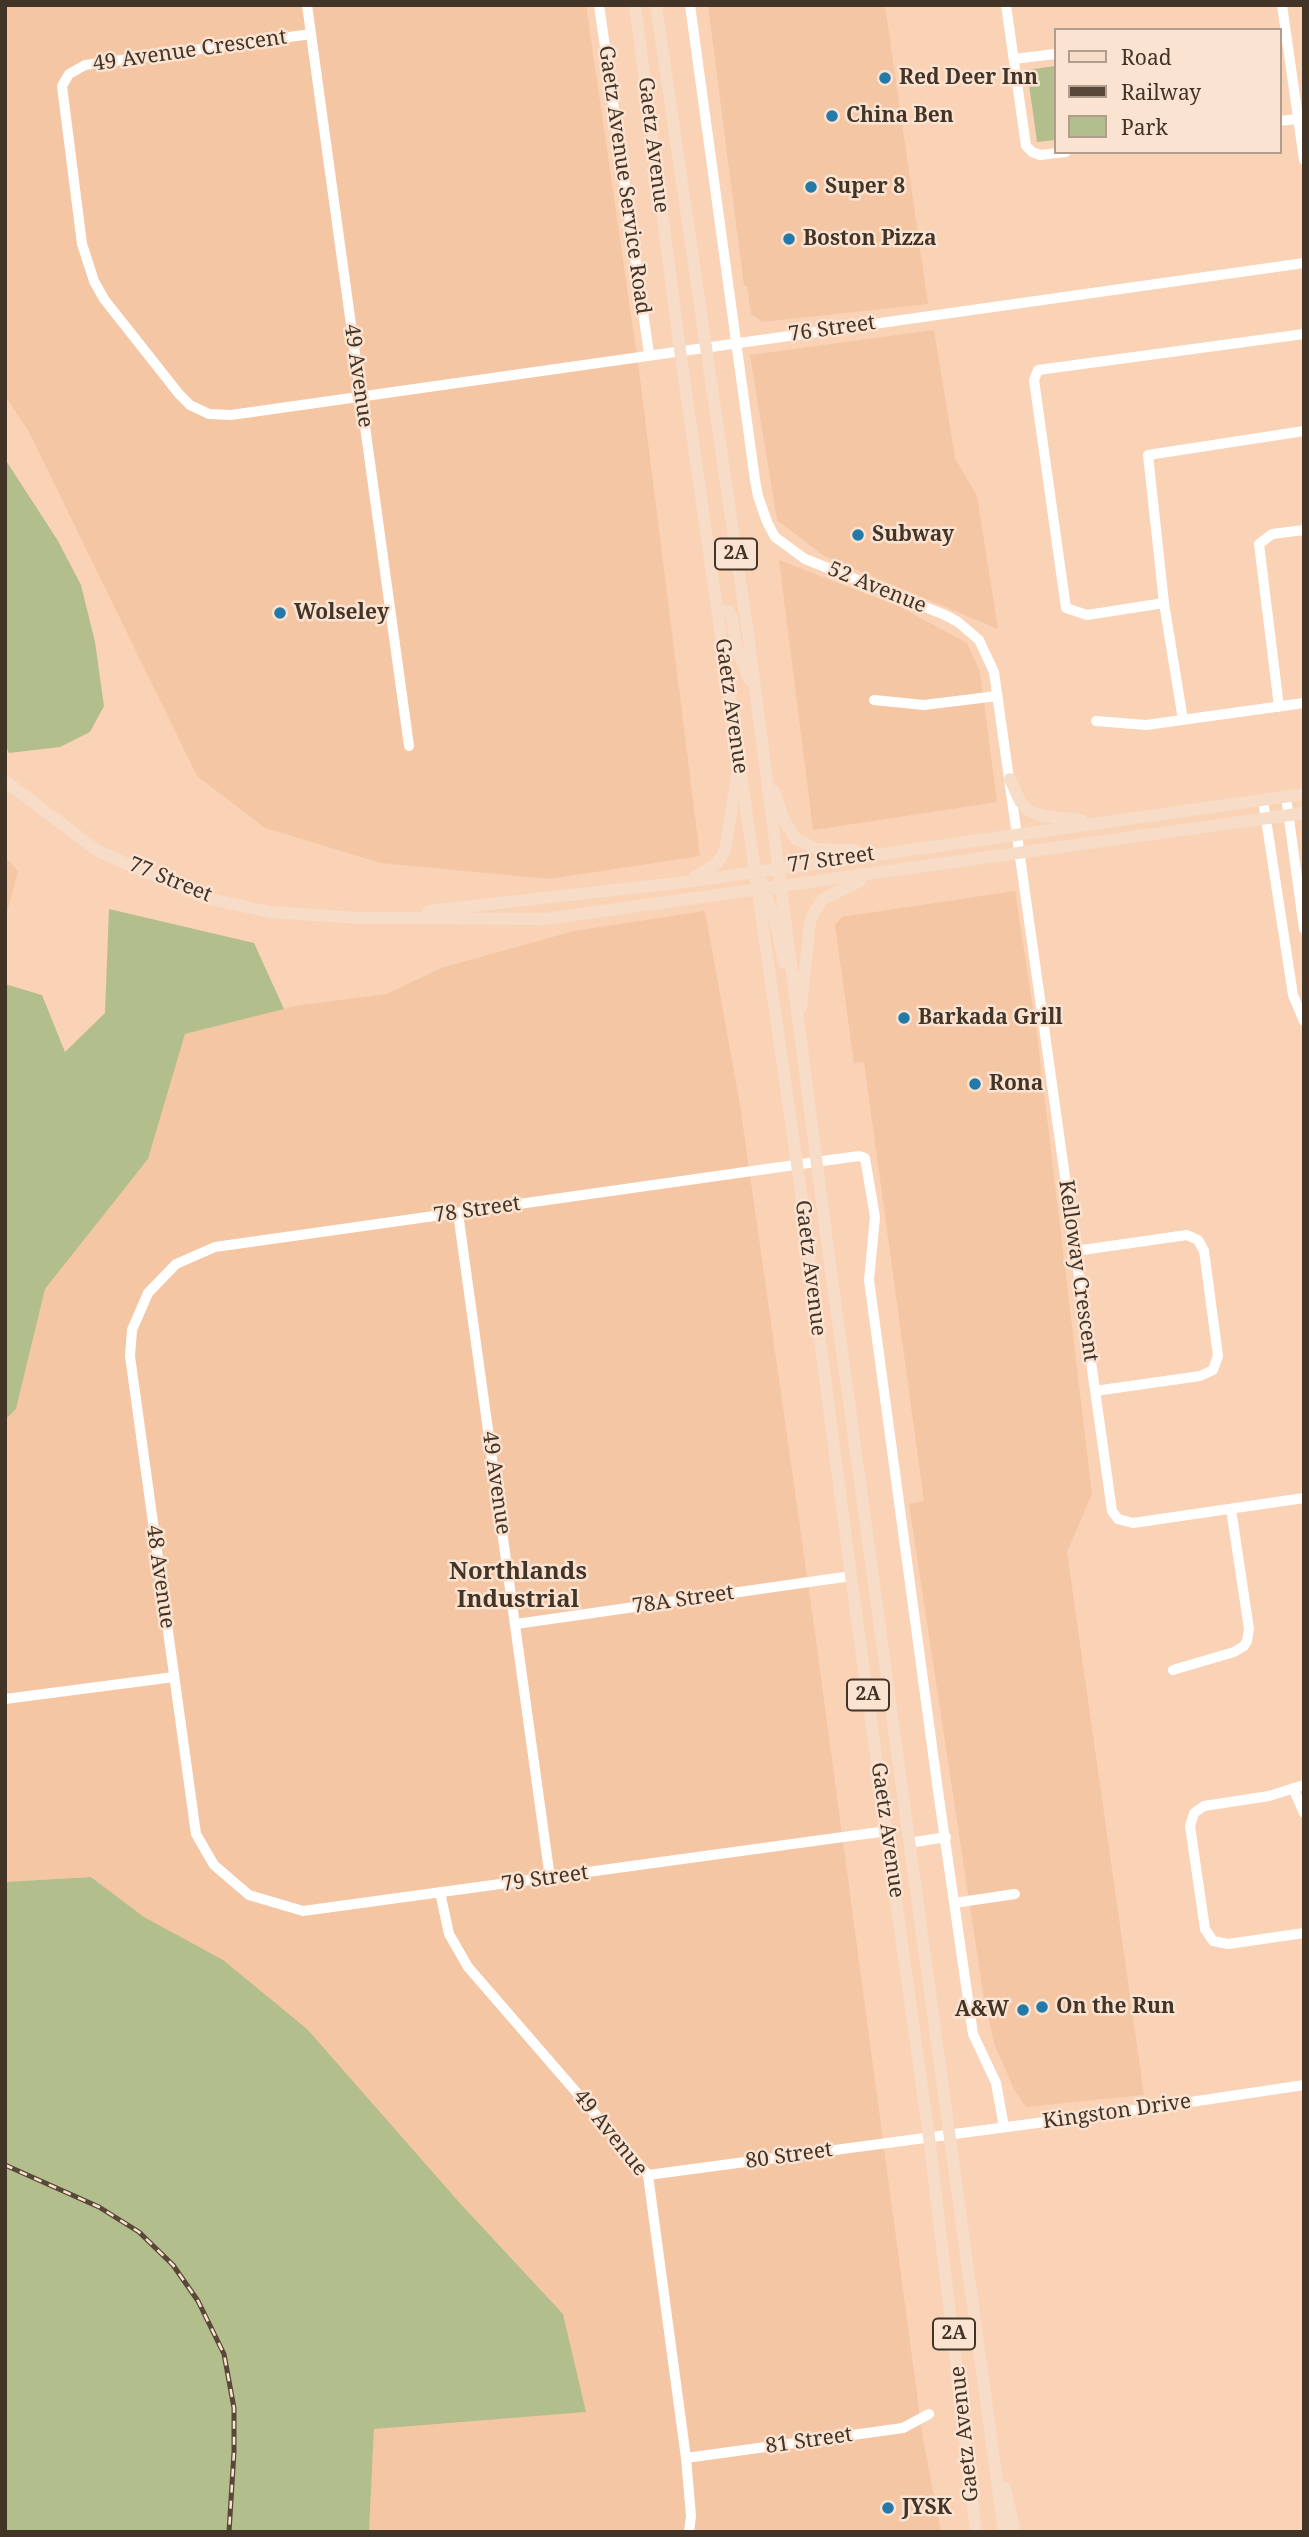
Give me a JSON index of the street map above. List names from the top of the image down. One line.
{"streets":{"main road":["Gaetz Avenue","2A","77 Street"],"street":["49 Avenue Crescent","Gaetz Avenue Service Road","76 Street","49 Avenue","52 Avenue","78 Street","Kelloway Crescent","48 Avenue","78A Street","79 Street","Kingston Drive","80 Street","81 Street"]},"crossings":[["49 Avenue Crescent","76 Street"],["49 Avenue Crescent","49 Avenue"],["Gaetz Avenue","76 Street"],["Gaetz Avenue","77 Street"],["Gaetz Avenue","78 Street"],["Gaetz Avenue","78A Street"],["Gaetz Avenue","79 Street"],["Gaetz Avenue","Kingston Drive"],["Gaetz Avenue","80 Street"],["Gaetz Avenue Service Road","76 Street"],["76 Street","49 Avenue"],["76 Street","52 Avenue"],["49 Avenue","78 Street"],["49 Avenue","78A Street"],["49 Avenue","79 Street"],["49 Avenue","80 Street"],["49 Avenue","81 Street"],["52 Avenue","77 Street"],["52 Avenue","Kelloway Crescent"],["77 Street","Kelloway Crescent"],["78 Street","48 Avenue"],["48 Avenue","79 Street"],["Kingston Drive","80 Street"]],"districts":["Northlands Industrial"],"places":["Red Deer Inn","China Ben","Super 8","Boston Pizza","Subway","Wolseley","Barkada Grill","Rona","On the Run","A&W","JYSK"],"legend":["Road","Railway","Park"]}
